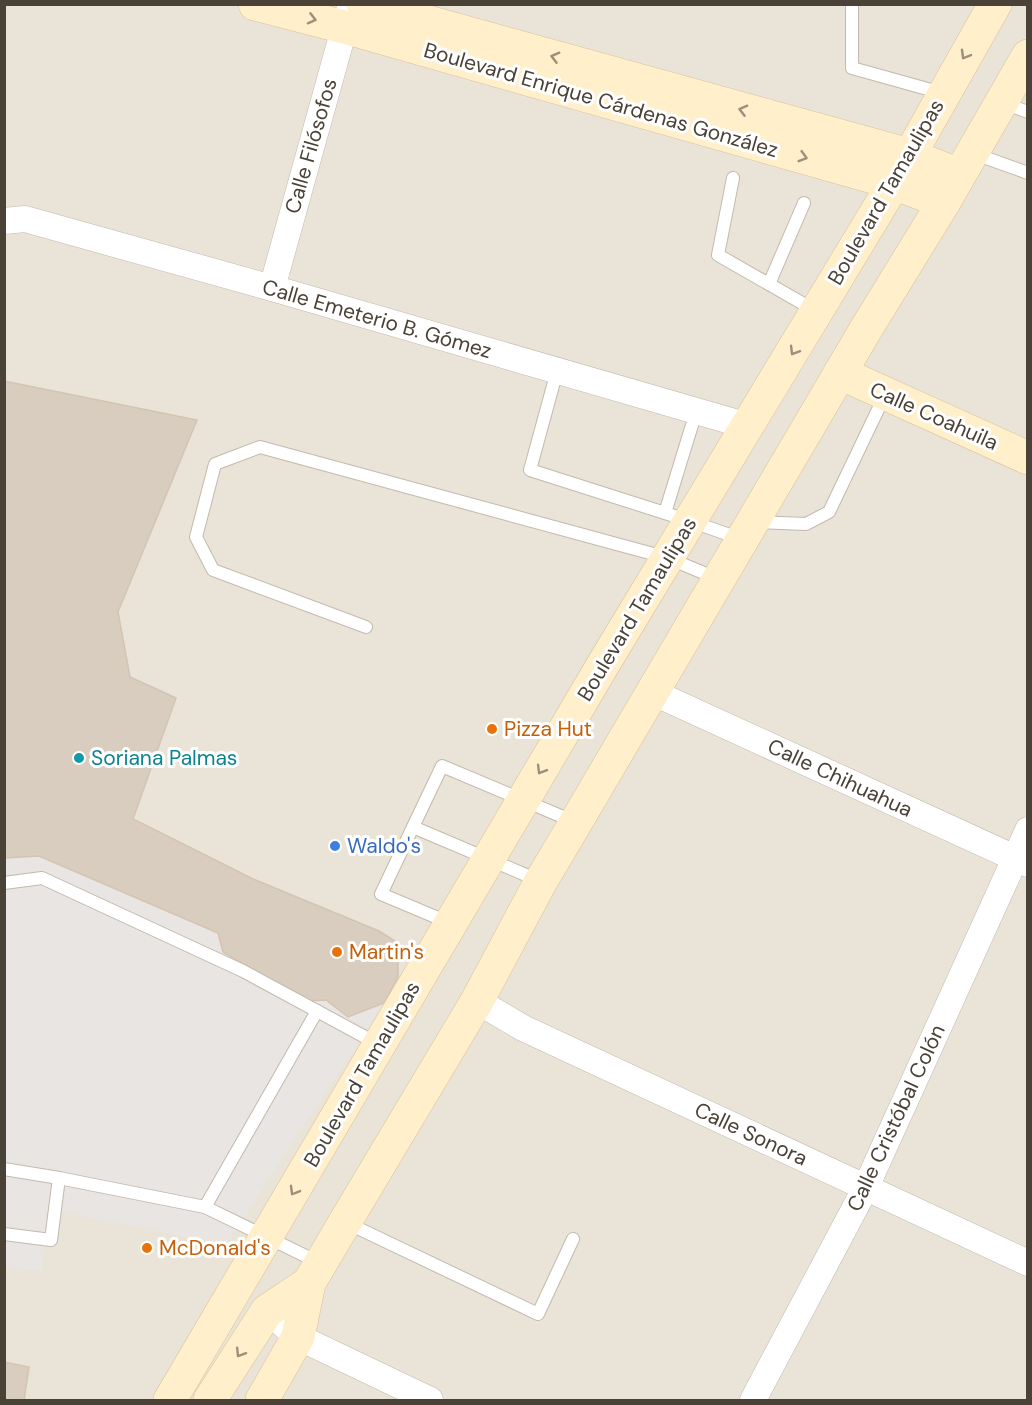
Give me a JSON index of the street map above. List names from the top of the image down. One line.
{"streets":{"street":["Boulevard Enrique Cárdenas González","Calle Filósofos","Boulevard Tamaulipas","Calle Emeterio B. Gómez","Calle Coahuila","Calle Chihuahua","Calle Cristóbal Colón","Calle Sonora"]},"crossings":[["Boulevard Enrique Cárdenas González","Calle Filósofos"],["Boulevard Enrique Cárdenas González","Boulevard Tamaulipas"],["Calle Filósofos","Calle Emeterio B. Gómez"],["Boulevard Tamaulipas","Calle Emeterio B. Gómez"],["Calle Chihuahua","Calle Cristóbal Colón"],["Calle Cristóbal Colón","Calle Sonora"]],"places":["Pizza Hut","Soriana Palmas","Waldo's","Martin's","McDonald's"]}
